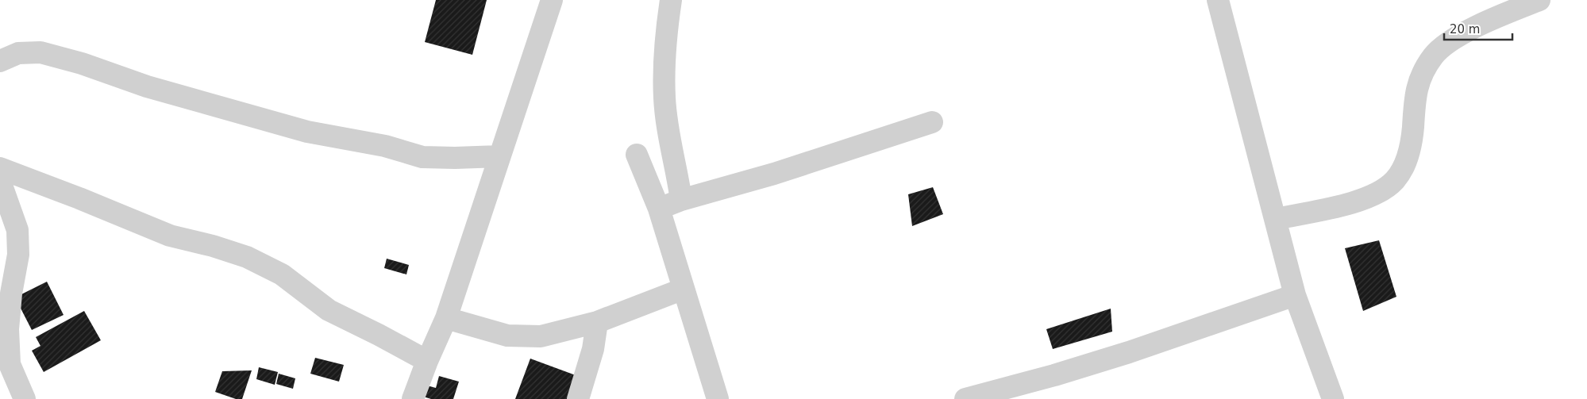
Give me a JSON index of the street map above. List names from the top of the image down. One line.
{"scale_bar":"20 m"}
